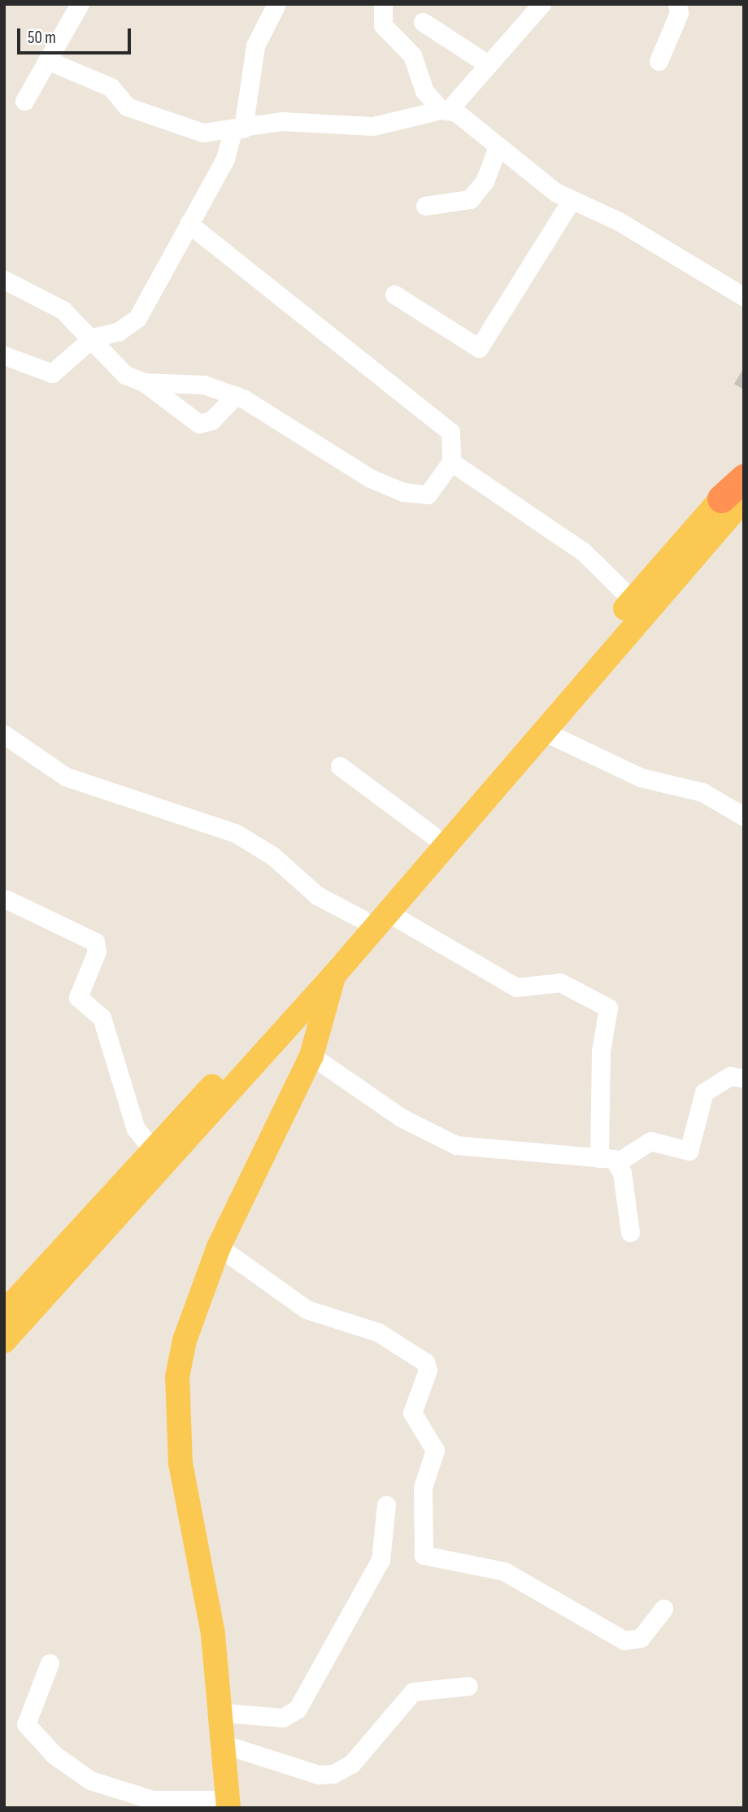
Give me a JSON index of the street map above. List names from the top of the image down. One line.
{"scale_bar":"50 m"}
